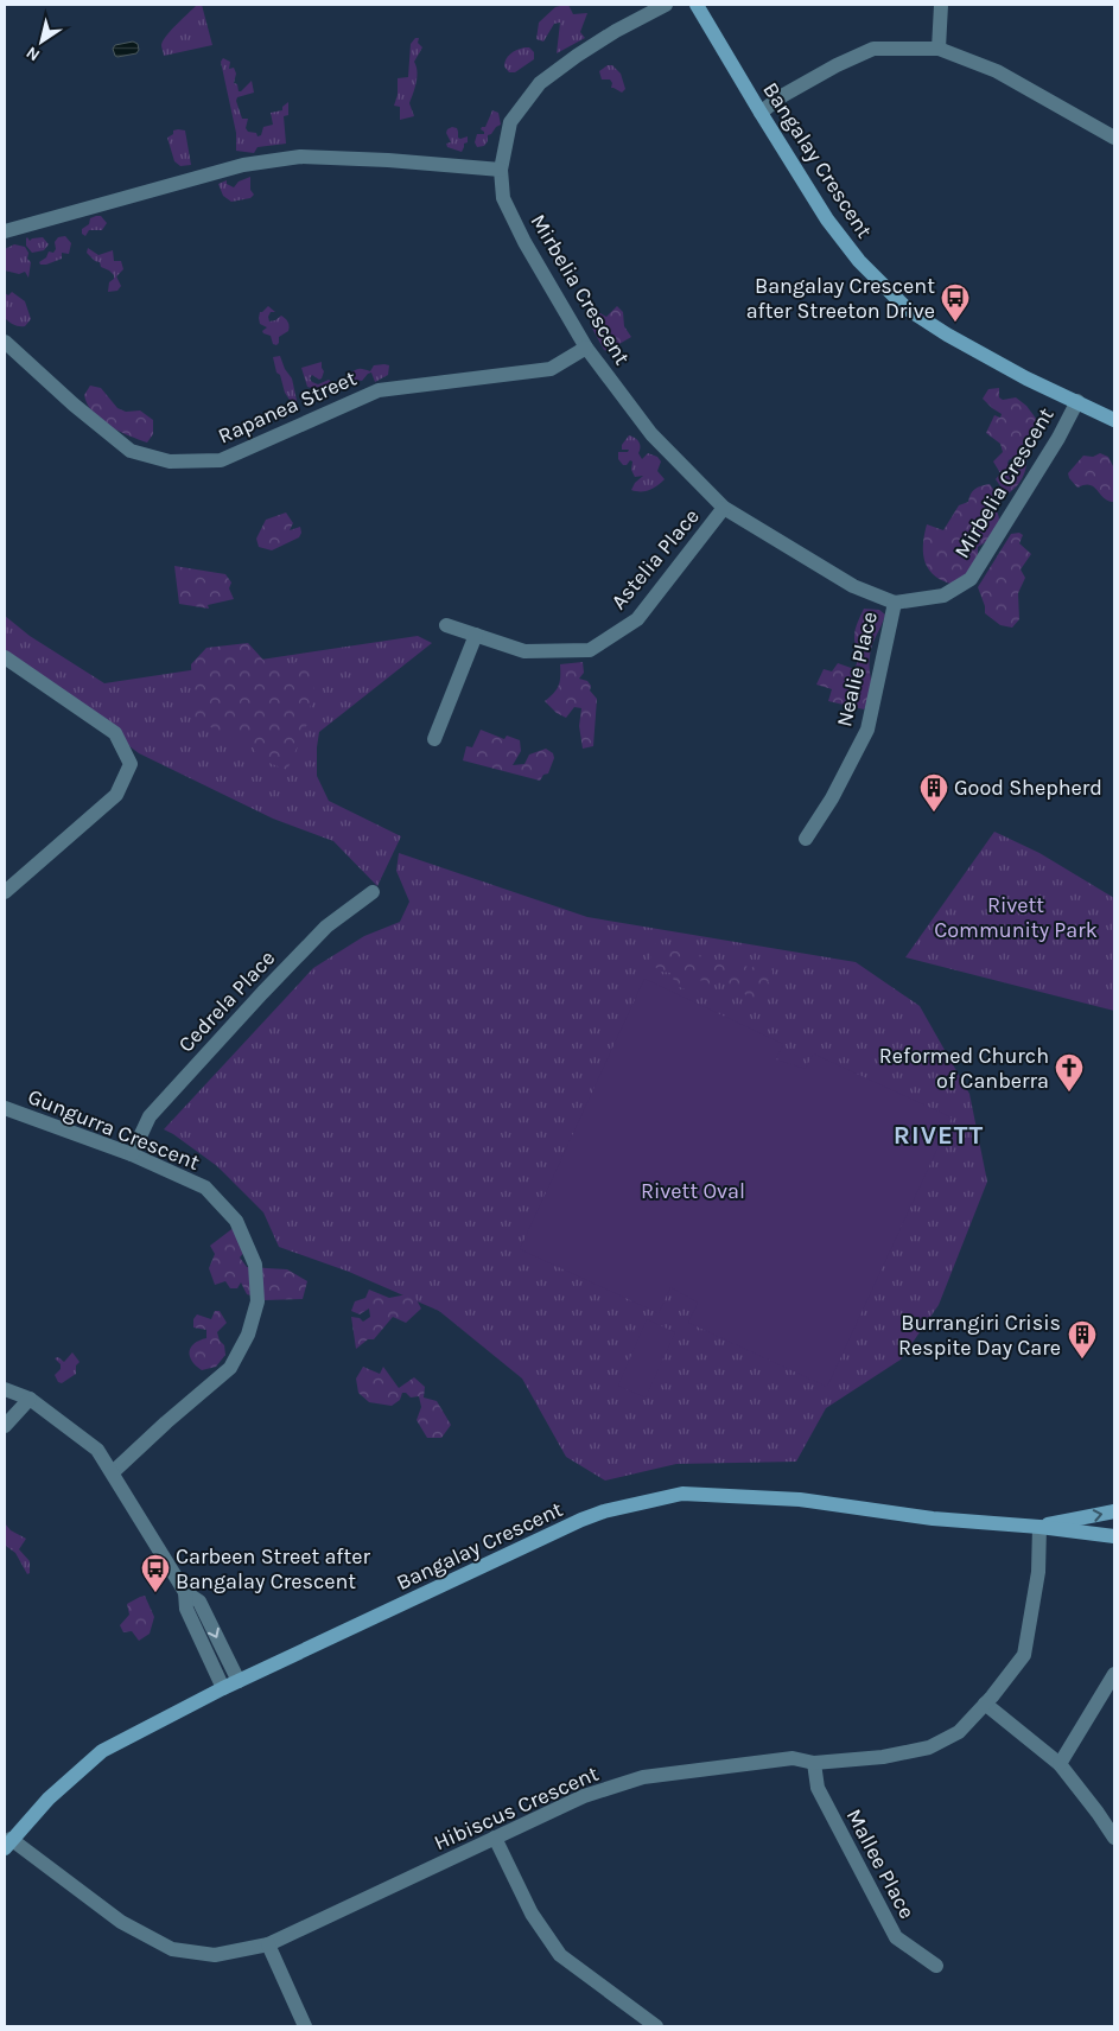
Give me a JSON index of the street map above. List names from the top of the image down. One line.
{"streets":{"street":["Bangalay Crescent","Mirbelia Crescent","Rapanea Street","Astelia Place","Nealie Place","Cedrela Place","Gungurra Crescent","Hibiscus Crescent","Mallee Place"]},"crossings":[["Bangalay Crescent","Mirbelia Crescent"],["Bangalay Crescent","Hibiscus Crescent"],["Mirbelia Crescent","Rapanea Street"],["Mirbelia Crescent","Astelia Place"],["Mirbelia Crescent","Nealie Place"],["Cedrela Place","Gungurra Crescent"],["Hibiscus Crescent","Mallee Place"]],"districts":["RIVETT"],"parks":["Rivett Community Park","Rivett Oval"],"places":{"bus stop":["Bangalay Crescent after Streeton Drive","Carbeen Street after Bangalay Crescent"],"building":["Good Shepherd","Burrangiri Crisis Respite Day Care"],"church":["Reformed Church of Canberra"]},"north":"bottom left"}
